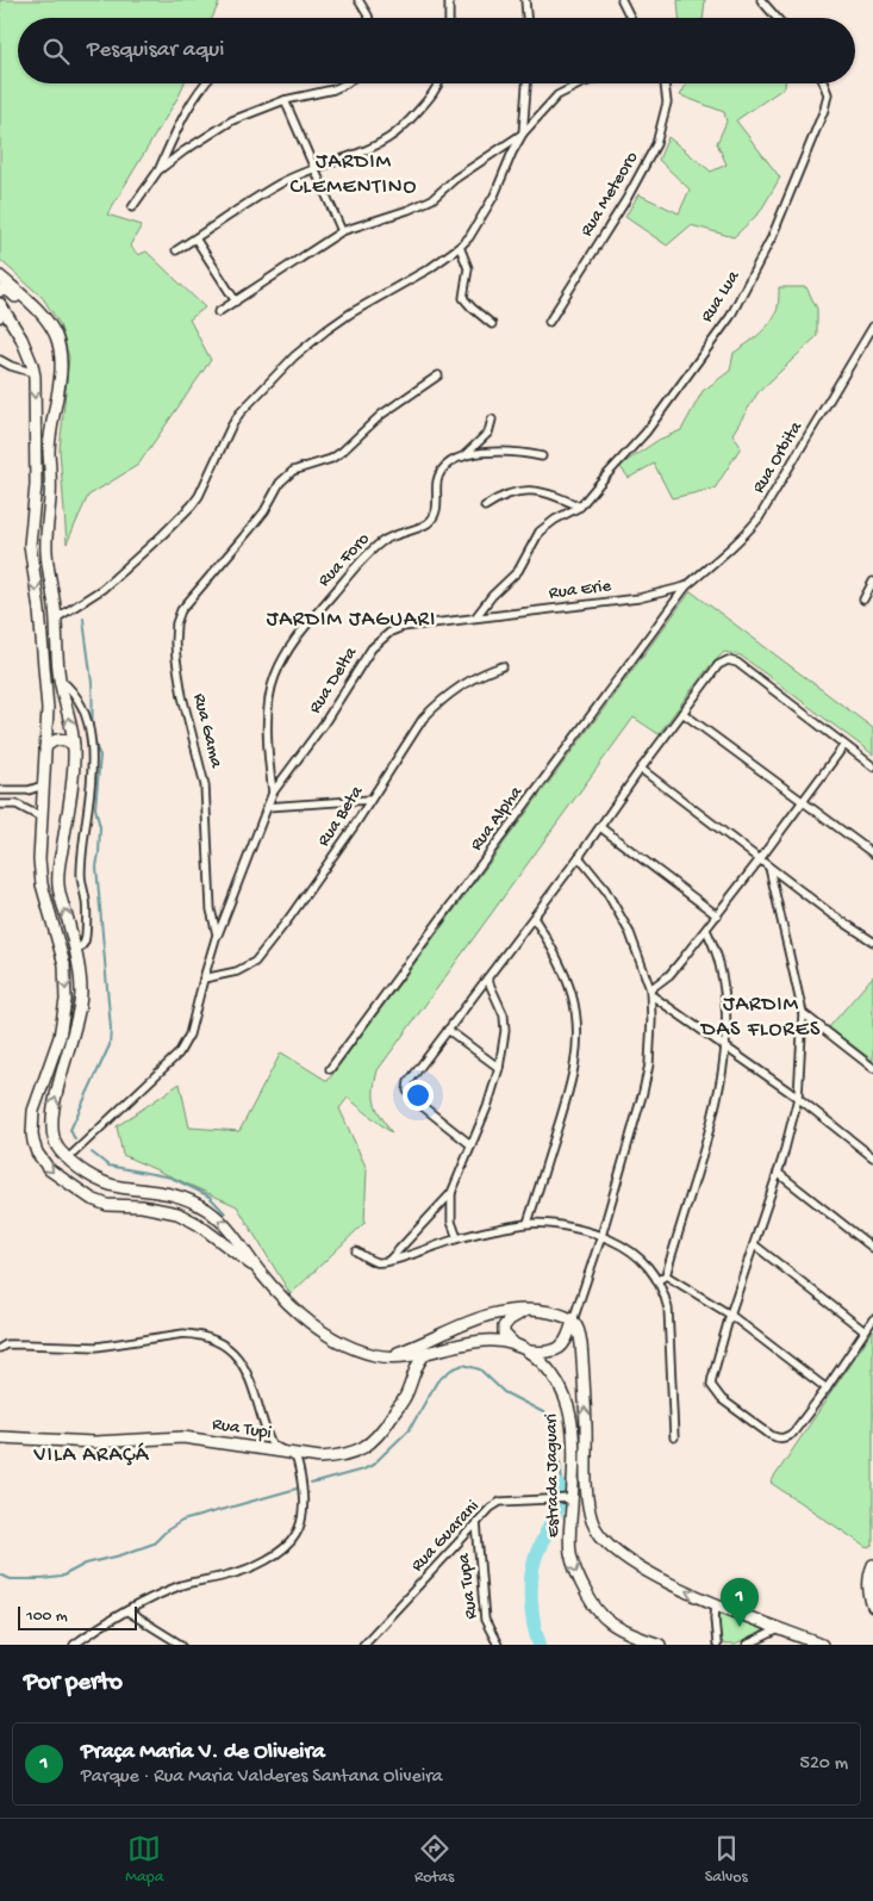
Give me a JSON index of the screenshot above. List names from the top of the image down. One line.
{"streets":{"main road":["Rua Tupi","Estrada Jaguari"],"street":["Rua Meteoro","Rua Lua","Rua Orbita","Rua Foro","Rua Erie","Rua Delta","Rua Gama","Rua Beta","Rua Alpha","Rua Guarani","Rua Tupa"]},"crossings":[["Rua Orbita","Rua Erie"],["Rua Orbita","Rua Alpha"],["Rua Foro","Rua Delta"],["Rua Erie","Rua Delta"],["Rua Erie","Rua Alpha"],["Rua Delta","Rua Gama"],["Rua Gama","Rua Beta"],["Rua Tupi","Estrada Jaguari"],["Estrada Jaguari","Rua Guarani"],["Rua Guarani","Rua Tupa"]],"districts":["JARDIM CLEMENTINO","JARDIM JAGUARI","JARDIM DAS FLORES","VILA ARAÇÁ"],"scale_bar":"100 m","page":{"search":"Pesquisar aqui","pins":"1","scale":"100 m","heading":"Por perto","list":[{"mark":"1","name":"Praça Maria V. de Oliveira","note":"Parque · Rua Maria Valderes Santana Oliveira","value":"520 m"}],"nav":["Mapa","Rotas","Salvos"]}}
